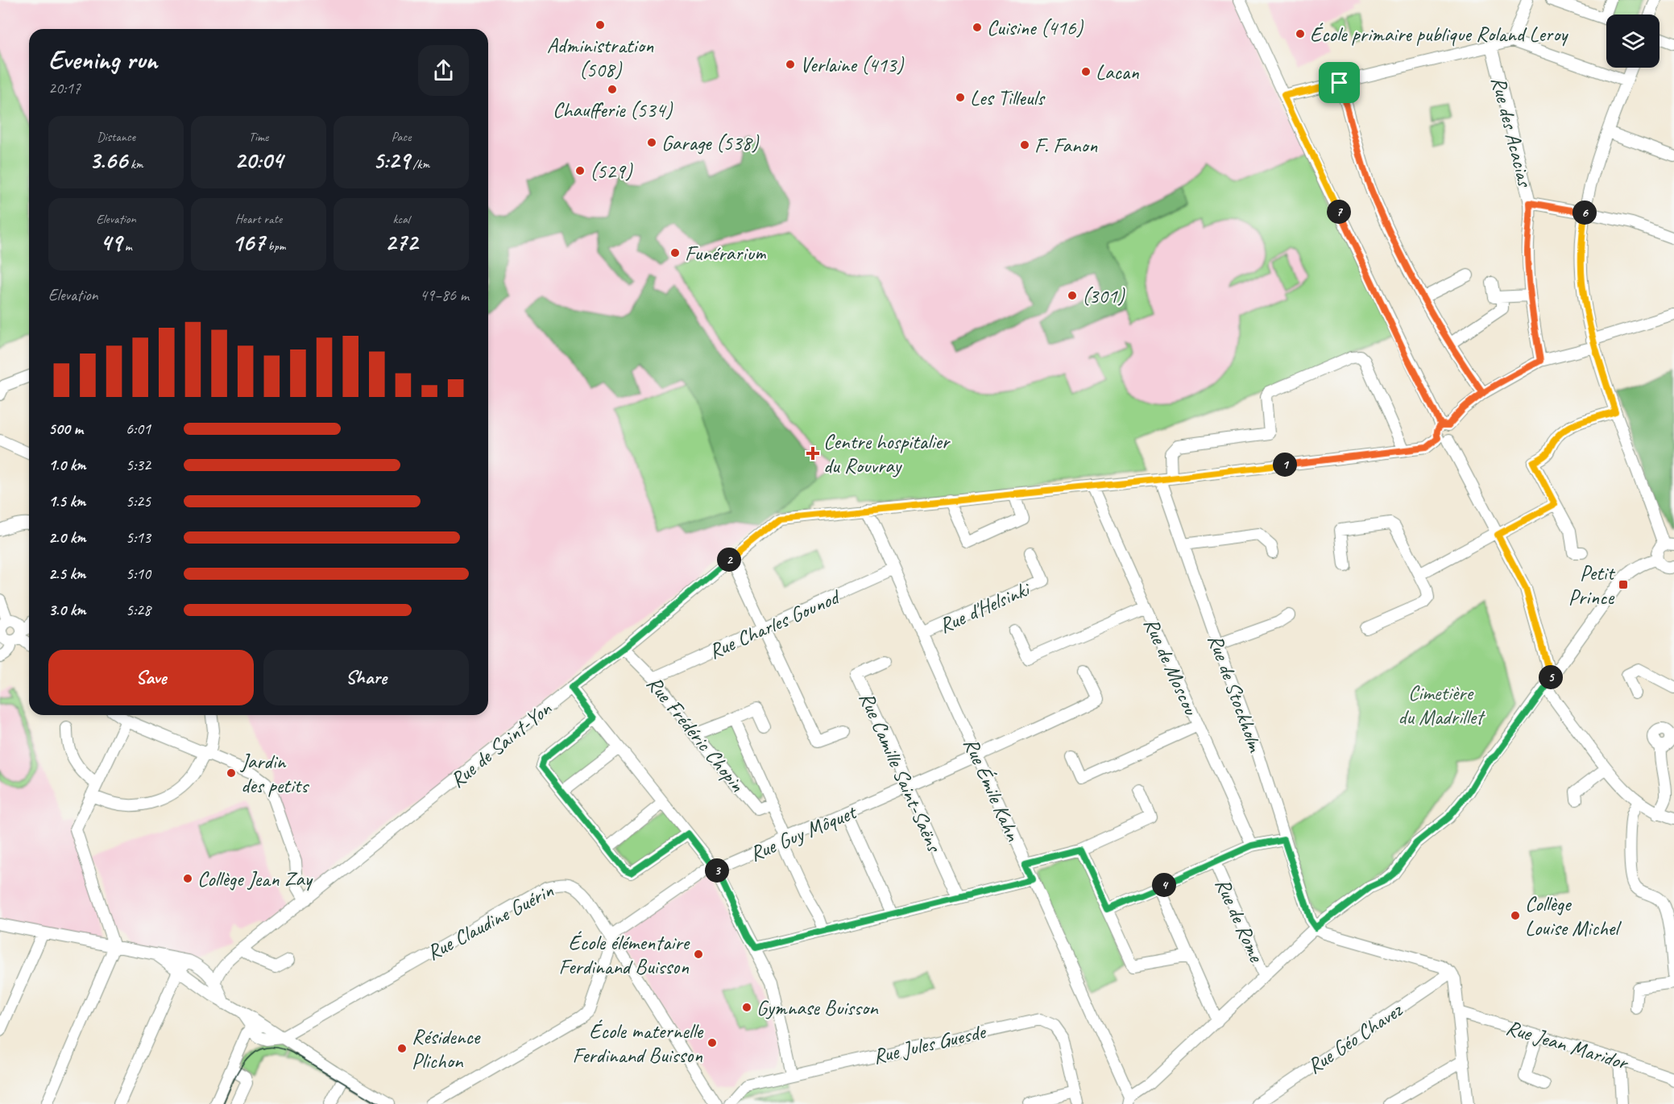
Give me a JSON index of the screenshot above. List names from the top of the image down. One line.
{"streets":{"street":["Rue des Acacias","Rue d'Helsinki","Rue Charles Gounod","Rue de Moscou","Rue de Stockholm","Rue Frédéric Chopin","Rue de Saint-Yon","Rue Camille Saint-Saëns","Rue Émile Kahn","Rue Guy Môquet","Rue de Rome","Rue Claudine Guérin","Rue Géo Chavez","Rue Jules Guesde","Rue Jean Maridor"]},"crossings":[["Rue d'Helsinki","Rue Émile Kahn"],["Rue Charles Gounod","Rue Frédéric Chopin"],["Rue Charles Gounod","Rue Émile Kahn"],["Rue de Moscou","Rue de Saint-Yon"],["Rue de Stockholm","Rue de Saint-Yon"],["Rue Frédéric Chopin","Rue de Saint-Yon"],["Rue de Saint-Yon","Rue Émile Kahn"],["Rue Camille Saint-Saëns","Rue Guy Môquet"],["Rue Émile Kahn","Rue Guy Môquet"],["Rue Guy Môquet","Rue Claudine Guérin"]],"parks":["Cimetière du Madrillet"],"places":{"other":["Administration (508)","Cuisine (416)","École primaire publique Roland Leroy","Verlaine (413)","Lacan","Chaufferie (534)","Les Tilleuls","Garage (538)","F. Fanon","(529)","Funérarium","(301)","Jardin des petits","Collège Jean Zay","Collège Louise Michel","École élémentaire Ferdinand Buisson","Gymnase Buisson","École maternelle Ferdinand Buisson","Résidence Plichon"],"health":["Centre hospitalier du Rouvray"],"transit":["Petit Prince"]},"page":{"heading":["Evening run","20:17"],"stats":[["Distance","3.66 km"],["Time","20:04"],["Pace","5:29 /km"],["Elevation","49 m"],["Heart rate","167 bpm"],["kcal","272"]],"pins":["7","6","1","2","5","3","4"],"chart":["Elevation","49–86 m"],"list":[{"name":"500 m","note":"6:01"},{"name":"1.0 km","note":"5:32"},{"name":"1.5 km","note":"5:25"},{"name":"2.0 km","note":"5:13"},{"name":"2.5 km","note":"5:10"},{"name":"3.0 km","note":"5:28"}],"buttons":["Save","Share"]}}
